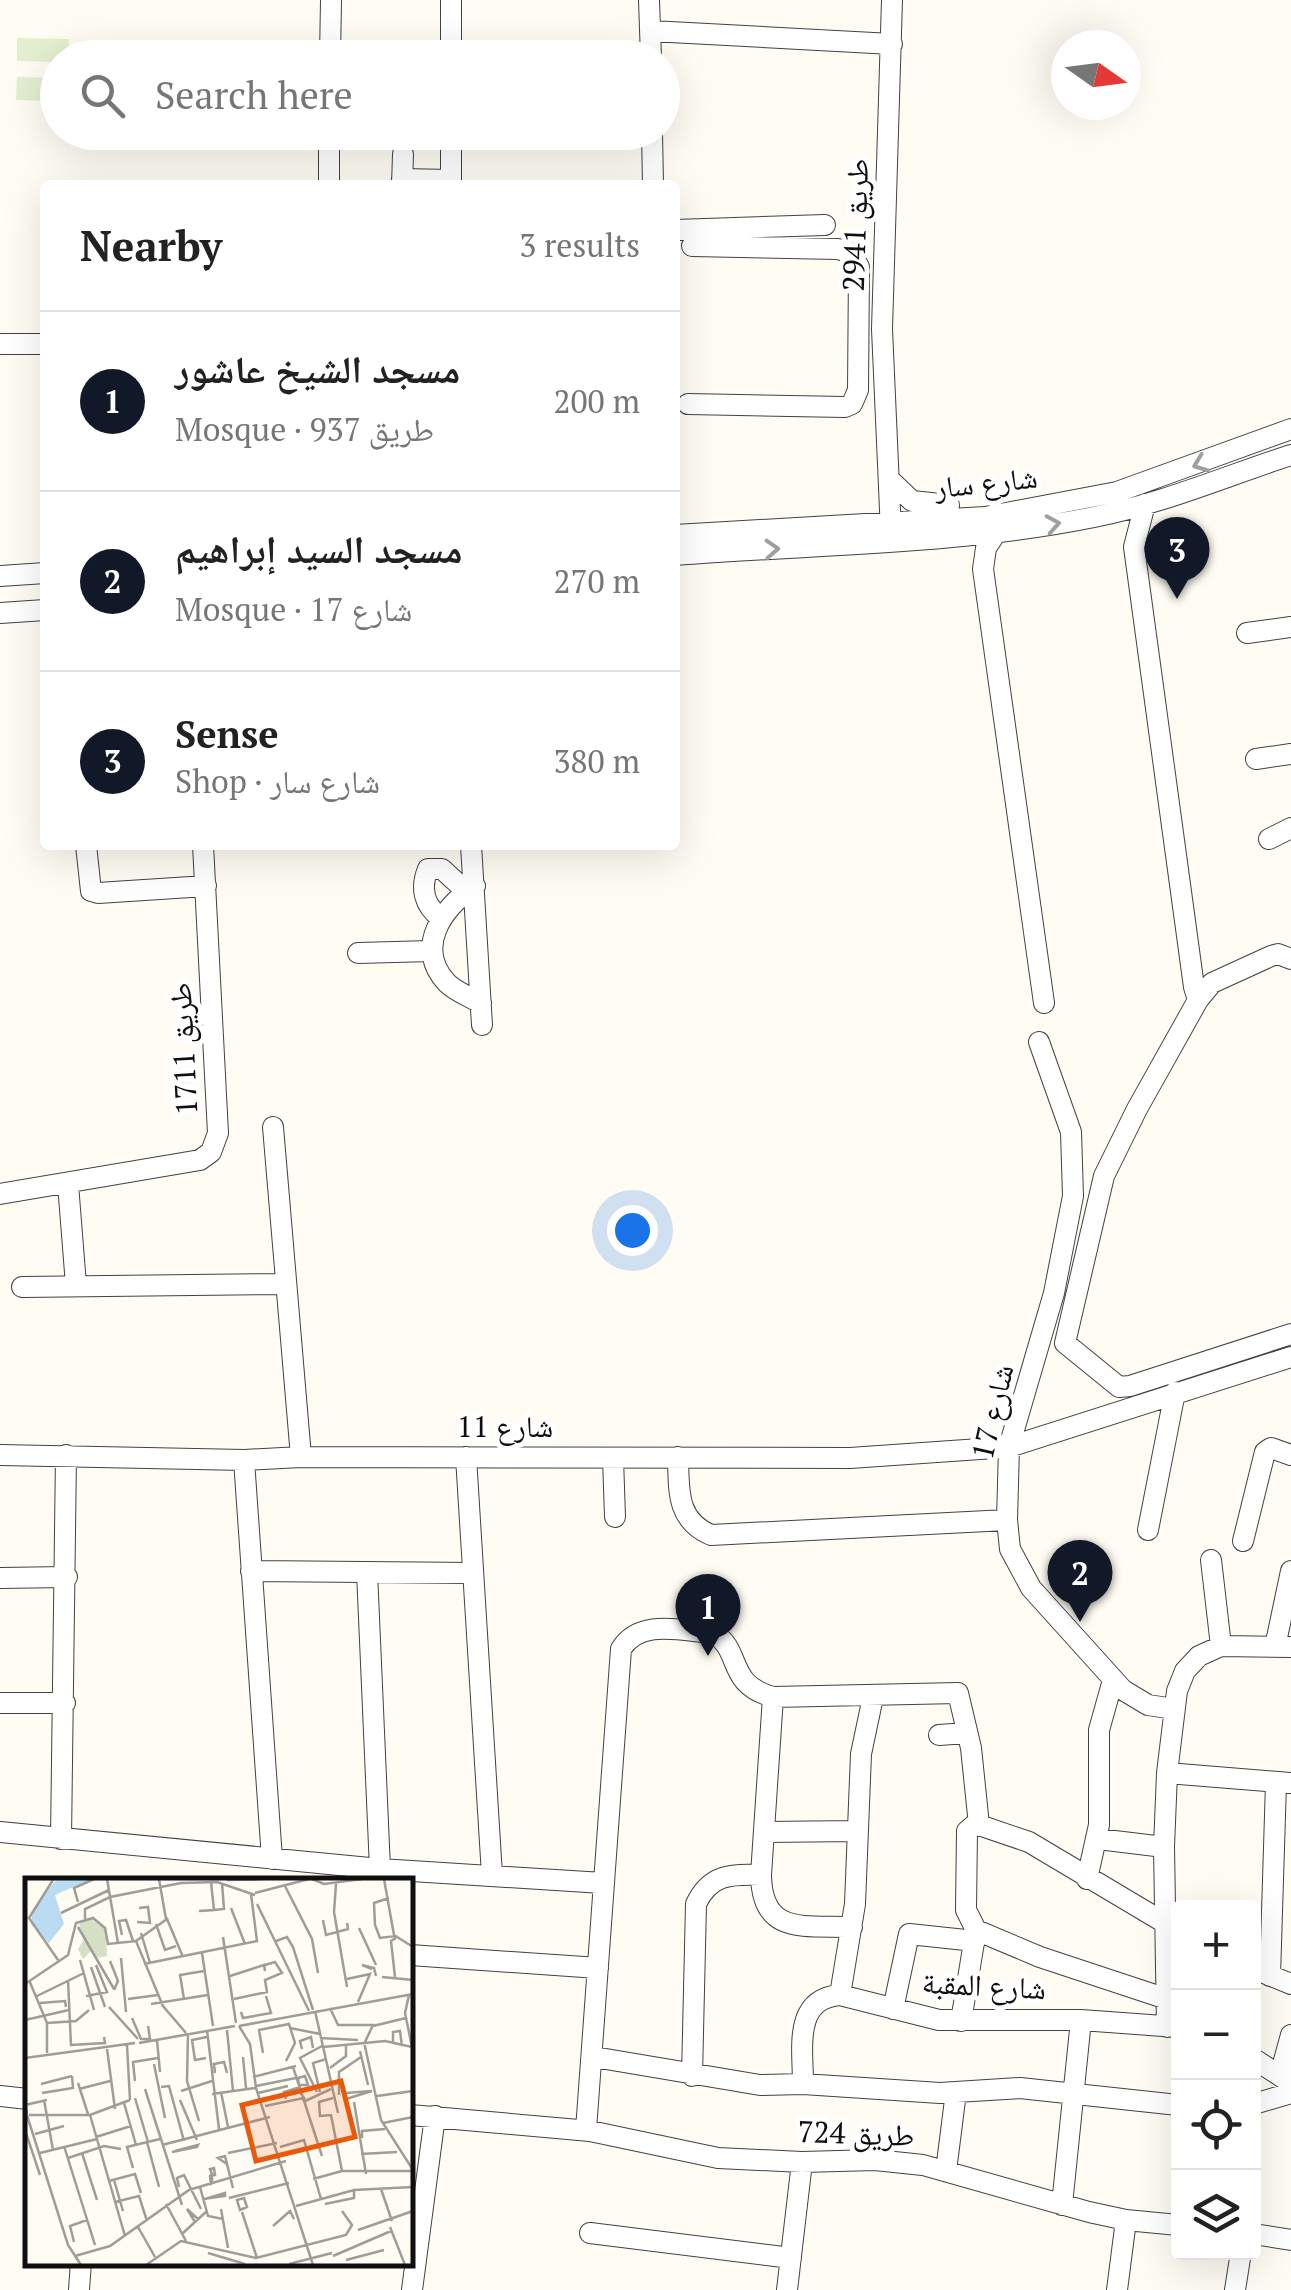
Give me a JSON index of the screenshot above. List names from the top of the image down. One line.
{"streets":{"street":["طريق 2941","شارع سار","طريق 1711","شارع 17","شارع 11","شارع المقبة","طريق 724"]},"crossings":[["طريق 2941","شارع سار"],["شارع 17","شارع 11"]],"north":"right","page":{"search":"Search here","heading":["Nearby","3 results"],"list":[{"mark":"1","name":"مسجد الشيخ عاشور","note":"Mosque · طريق 937","value":"200 m"},{"mark":"2","name":"مسجد السيد إبراهيم","note":"Mosque · شارع 17","value":"270 m"},{"mark":"3","name":"Sense","note":"Shop · شارع سار","value":"380 m"}],"pins":["3","2","1"],"map_buttons":["+","−"]}}
